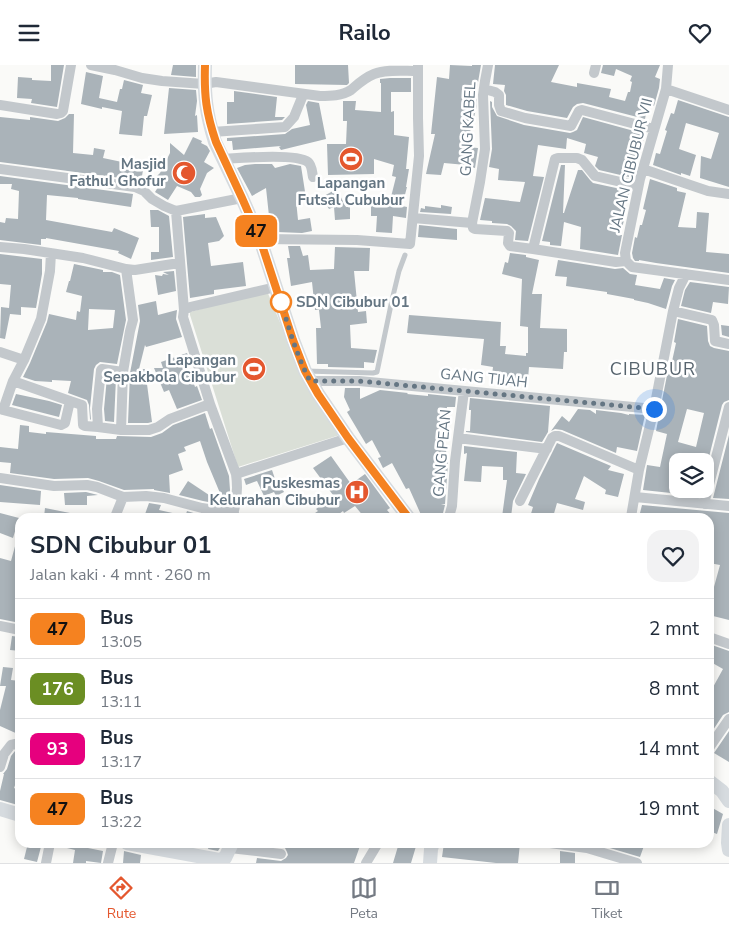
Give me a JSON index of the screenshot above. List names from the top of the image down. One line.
{"streets":{"street":["GANG KABEL","JALAN CIBUBUR VII","GANG TIJAH","GANG PEAN"]},"crossings":[["GANG TIJAH","GANG PEAN"]],"districts":["CIBUBUR"],"places":{"sports":["Lapangan Futsal Cububur","Lapangan Sepakbola Cibubur"],"mosque":["Masjid Fathul Ghofur"],"other":["SDN Cibubur 01"],"hospital":["Puskesmas Kelurahan Cibubur"]},"lines":["bus line 47"],"page":{"header":"Railo","on_map":"47","heading":["SDN Cibubur 01","Jalan kaki · 4 mnt · 260 m"],"list":[{"mark":"47","name":"Bus","note":"13:05","value":"2 mnt"},{"mark":"176","name":"Bus","note":"13:11","value":"8 mnt"},{"mark":"93","name":"Bus","note":"13:17","value":"14 mnt"},{"mark":"47","name":"Bus","note":"13:22","value":"19 mnt"}],"tabs":["Rute","Peta","Tiket"]}}
